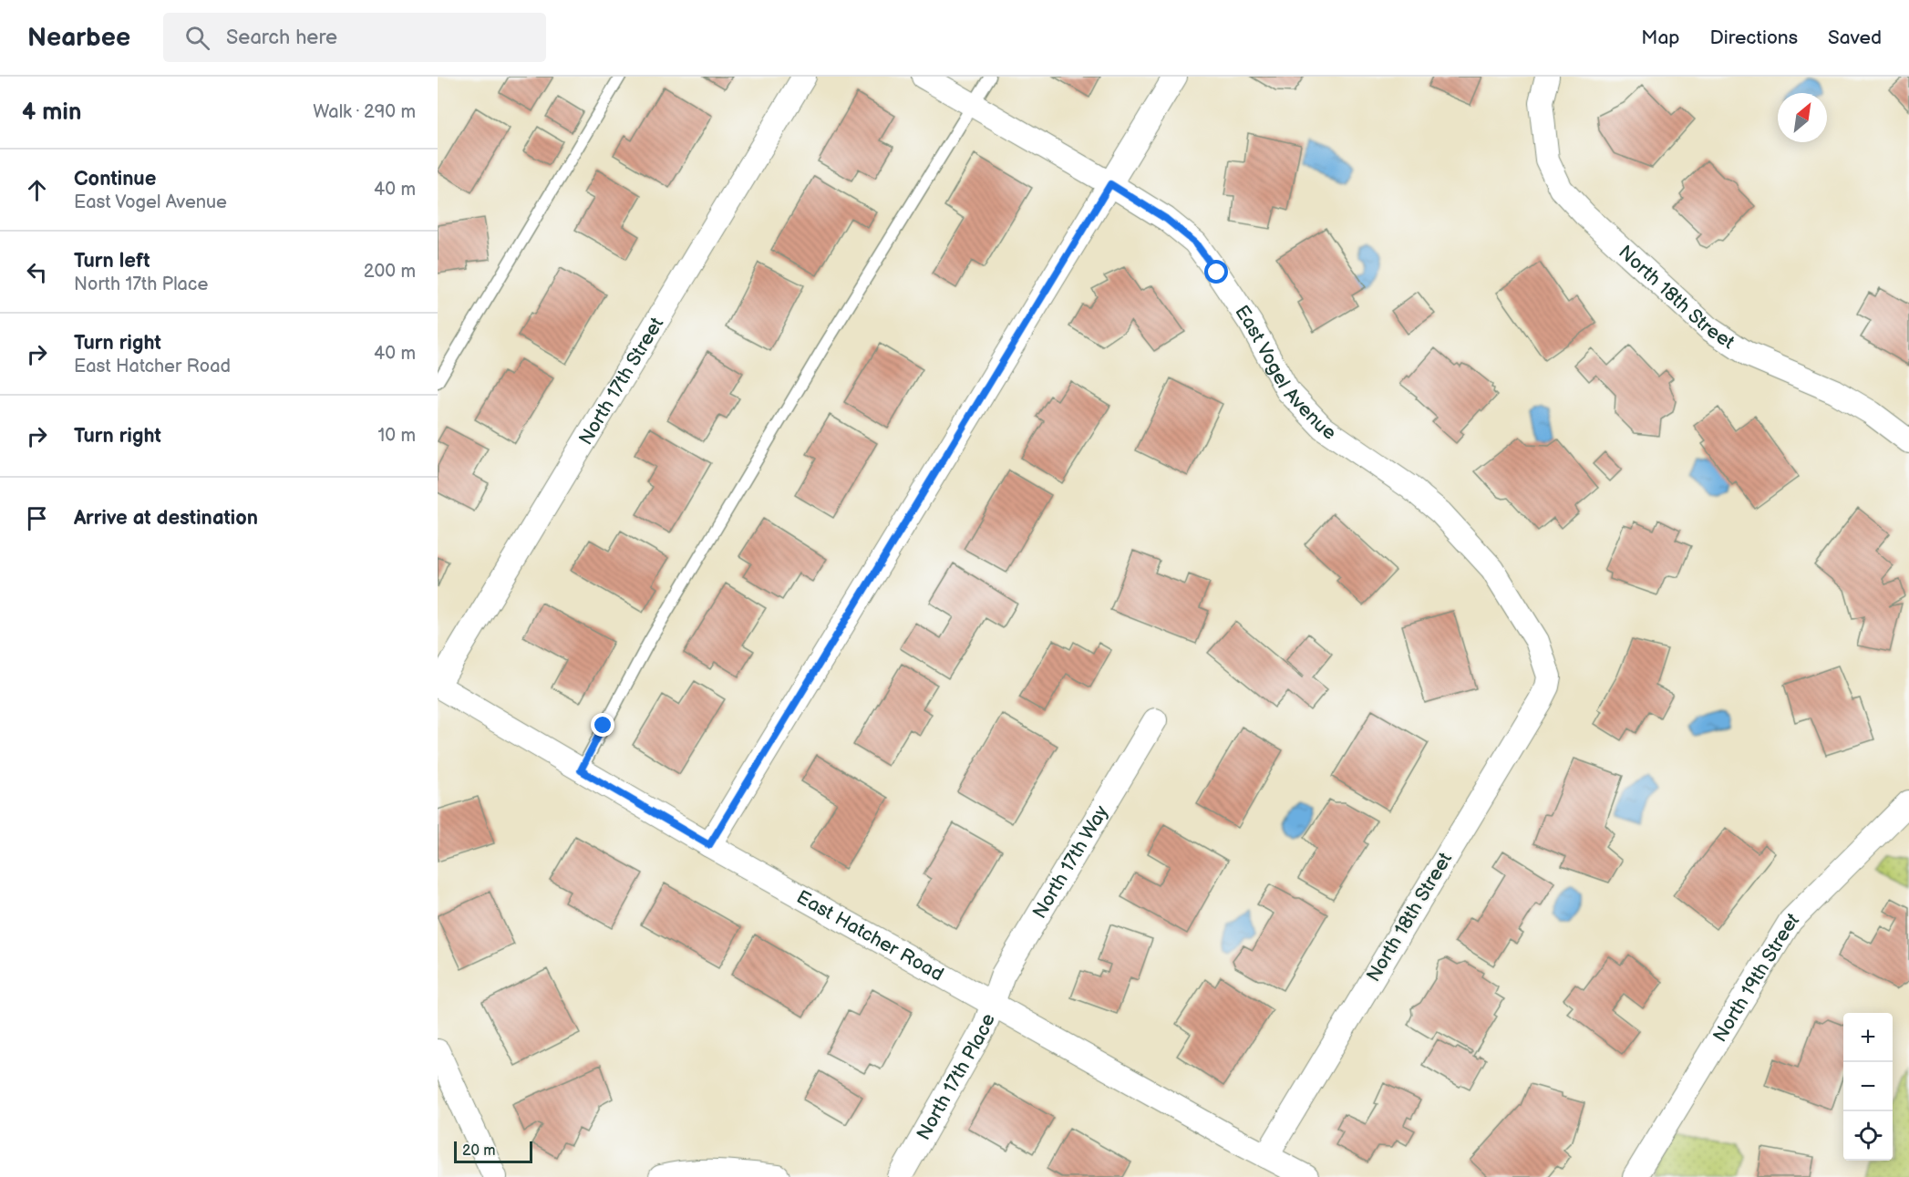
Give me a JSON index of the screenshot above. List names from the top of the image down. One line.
{"streets":{"street":["North 18th Street","East Vogel Avenue","North 17th Street","North 17th Way","East Hatcher Road","North 19th Street","North 17th Place"]},"crossings":[["North 18th Street","East Vogel Avenue"],["North 18th Street","East Hatcher Road"],["North 17th Street","East Hatcher Road"],["North 17th Way","East Hatcher Road"],["North 17th Way","North 17th Place"],["East Hatcher Road","North 17th Place"]],"scale_bar":"20 m","north":"top right","page":{"header":"Nearbee","search":"Search here","nav":["Map","Directions","Saved"],"heading":["4 min","Walk · 290 m"],"list":[["Continue","East Vogel Avenue","40 m"],["Turn left","North 17th Place","200 m"],["Turn right","East Hatcher Road","40 m"],["Turn right","10 m"],"Arrive at destination"],"map_buttons":["+","−"],"scale":"20 m"}}
